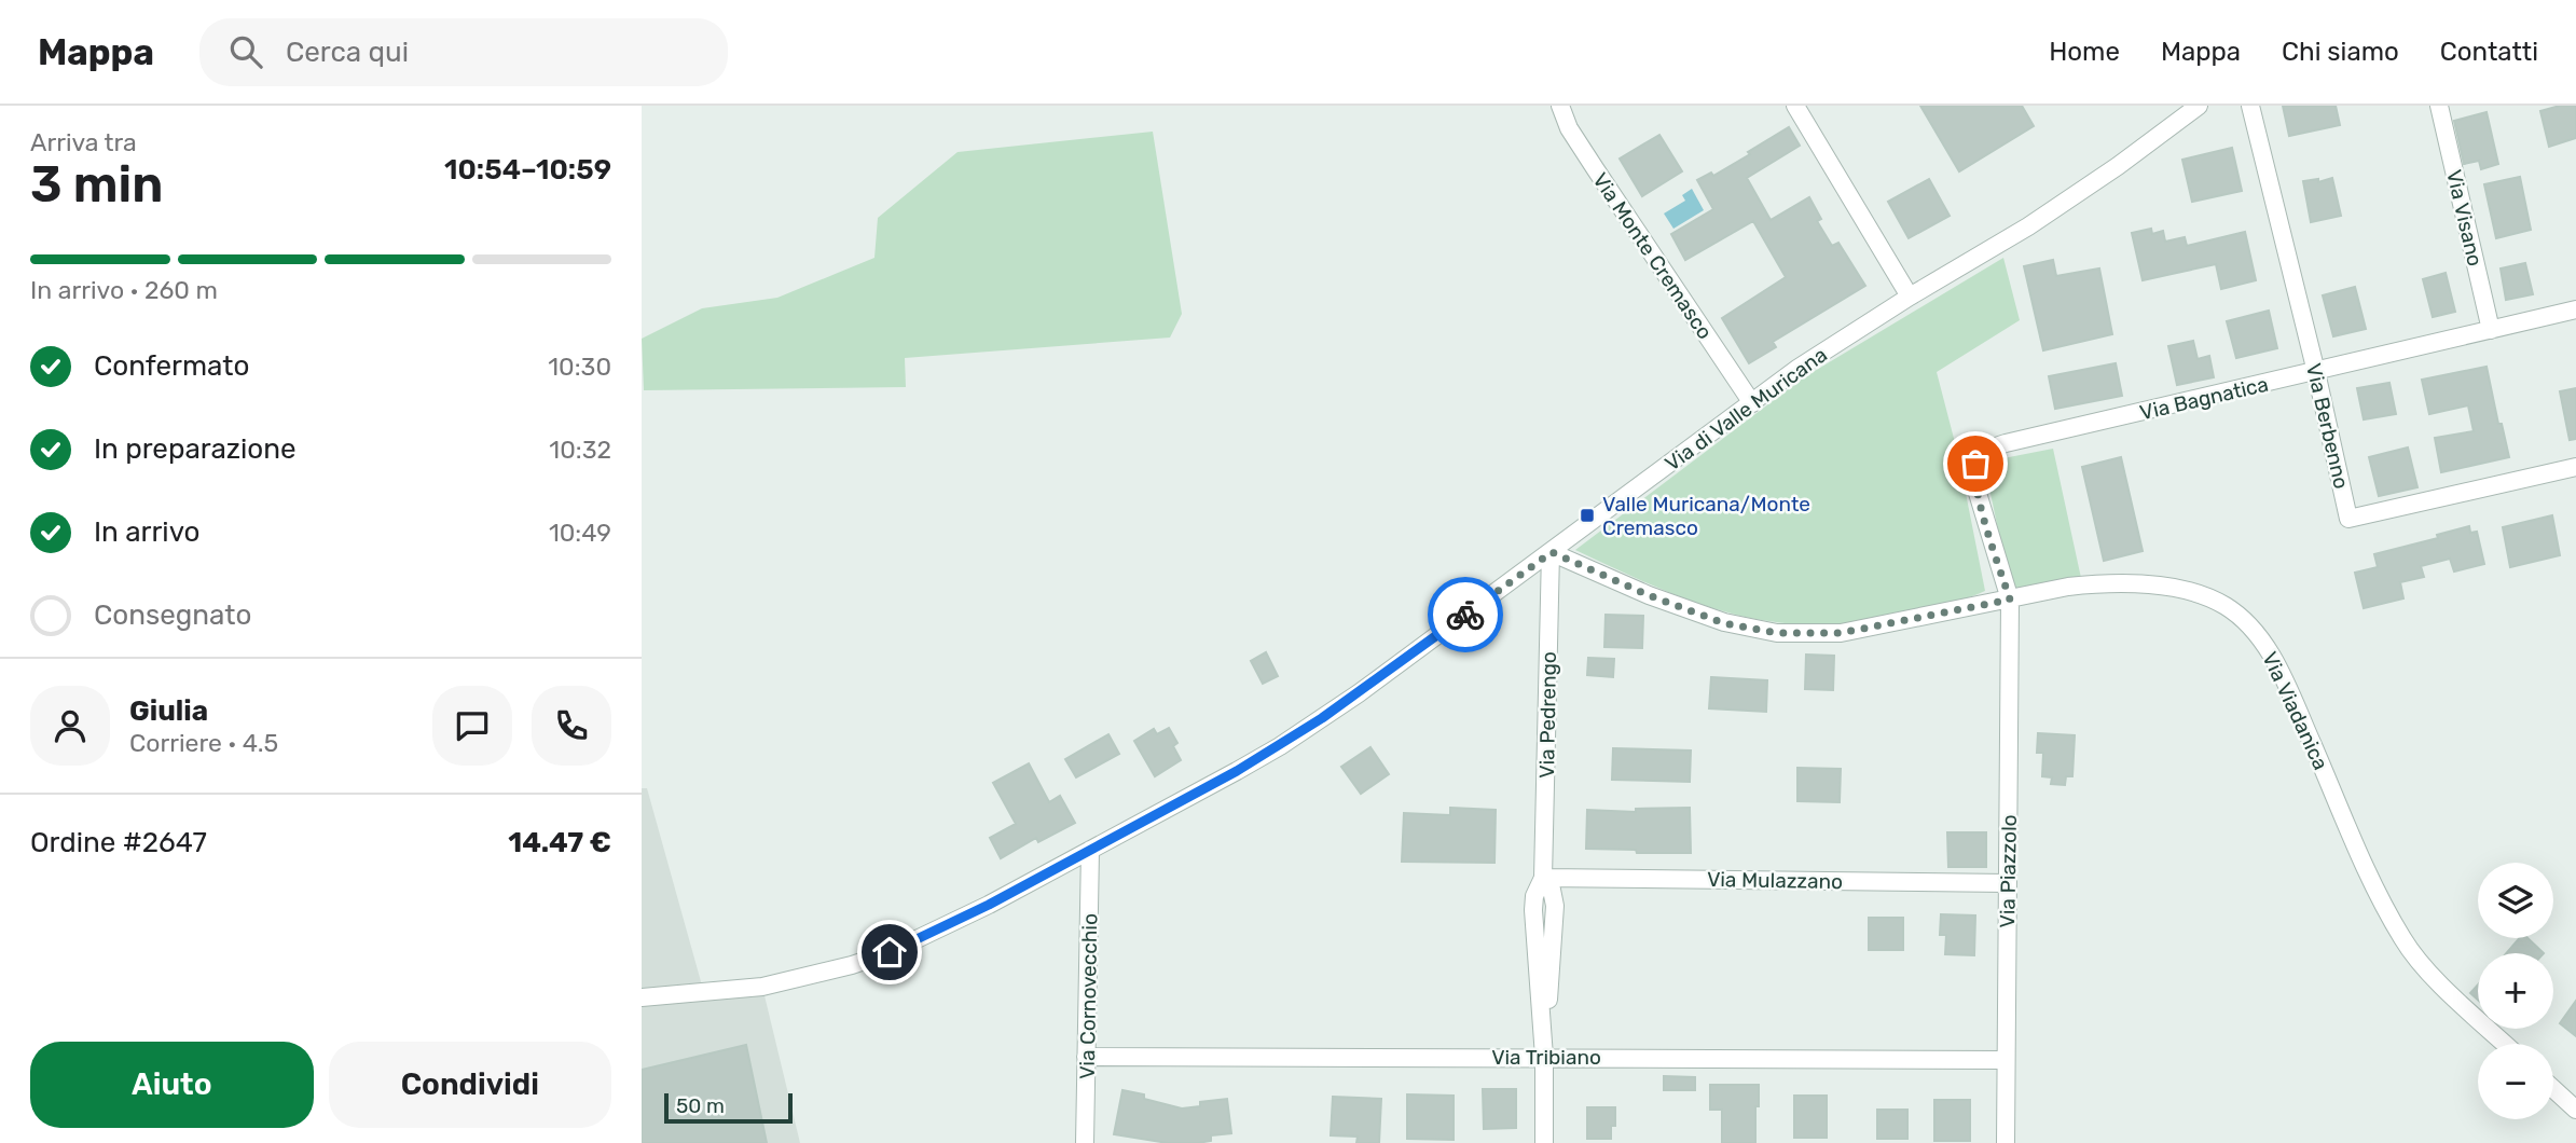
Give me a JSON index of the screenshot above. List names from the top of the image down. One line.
{"streets":{"street":["Via Visano","Via Monte Cremasco","Via Bagnatica","Via di Valle Muricana","Via Berbenno","Via Viadanica","Via Pedrengo","Via Piazzolo","Via Mulazzano","Via Cornovecchio","Via Tribiano"]},"crossings":[["Via Visano","Via Bagnatica"],["Via Monte Cremasco","Via di Valle Muricana"],["Via Bagnatica","Via Berbenno"],["Via Bagnatica","Via Viadanica"],["Via Bagnatica","Via Piazzolo"],["Via di Valle Muricana","Via Viadanica"],["Via di Valle Muricana","Via Pedrengo"],["Via di Valle Muricana","Via Cornovecchio"],["Via Viadanica","Via Pedrengo"],["Via Viadanica","Via Piazzolo"],["Via Pedrengo","Via Mulazzano"],["Via Pedrengo","Via Tribiano"],["Via Piazzolo","Via Mulazzano"],["Via Piazzolo","Via Tribiano"],["Via Cornovecchio","Via Tribiano"]],"places":{"transit":["Valle Muricana/Monte Cremasco"]},"scale_bar":"50 m","page":{"header":"Mappa","search":"Cerca qui","nav":["Home","Mappa","Chi siamo","Contatti"],"heading":["3 min","Arriva tra","10:54–10:59"],"panel":["Giulia","Corriere · 4.5","Ordine #2647","14.47 €"],"bar":"In arrivo · 260 m","list":[["Confermato","10:30"],["In preparazione","10:32"],["In arrivo","10:49"],"Consegnato"],"map_buttons":["+","−"],"buttons":["Aiuto","Condividi"],"scale":"50 m"}}
